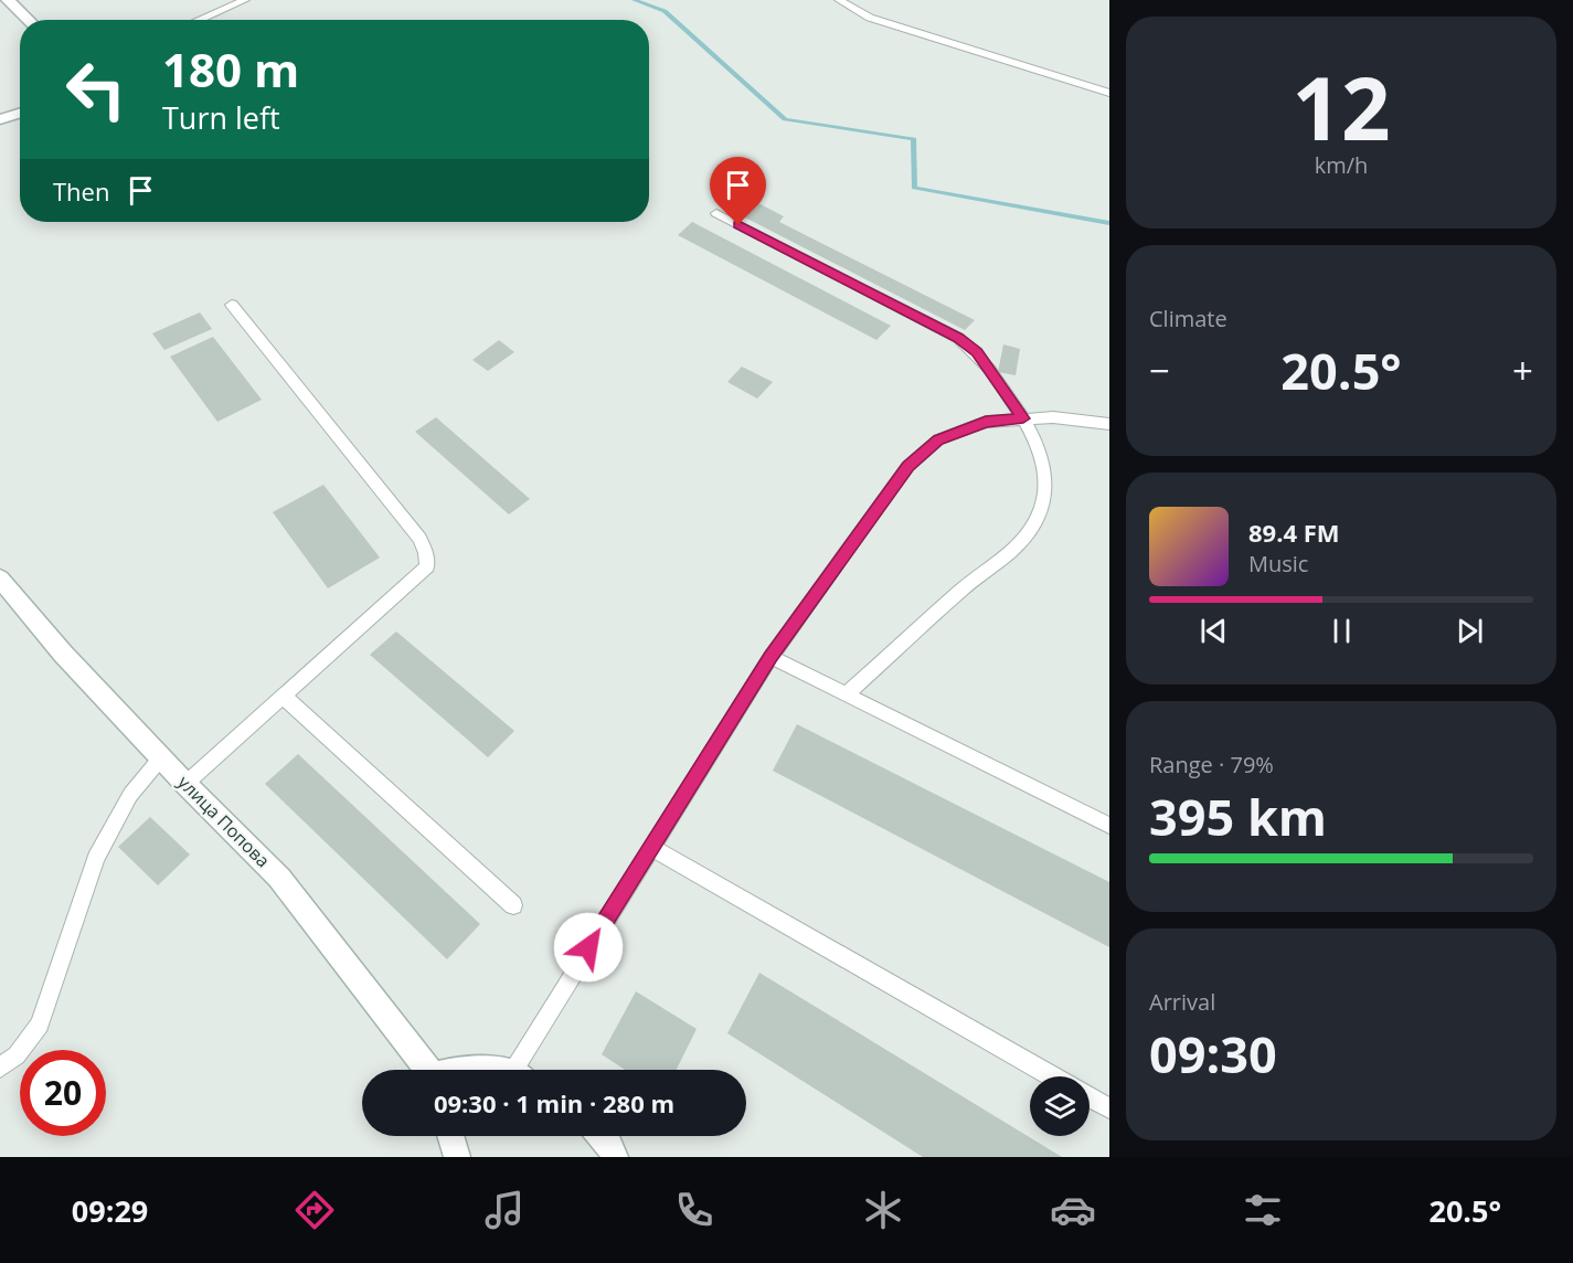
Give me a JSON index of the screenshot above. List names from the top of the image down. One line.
{"streets":{"street":["улица Попова"]},"page":{"tile":[["12","km/h"],"Climate",["Range · 79%","395 km"],["Arrival","09:30"]],"turn":["180 m","Turn left"],"then":"Then","heat":["−","20.5°","+"],"song":["89.4 FM","Music"],"limit":"20","trip":"09:30 · 1 min · 280 m","tabs":["09:29","20.5°"]}}
